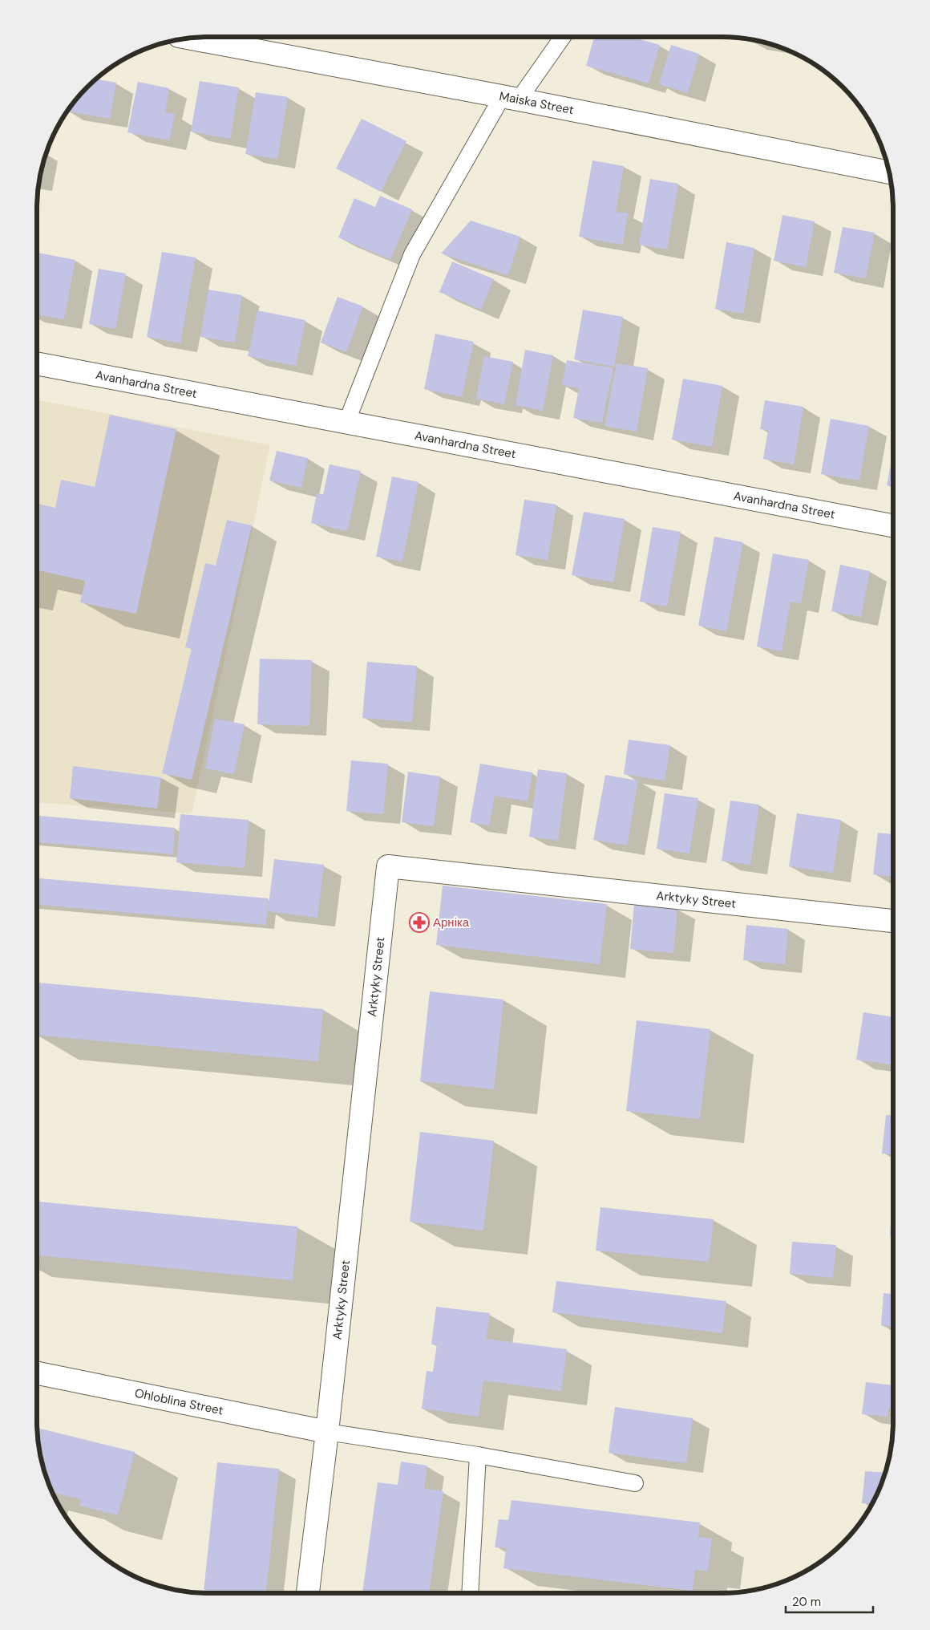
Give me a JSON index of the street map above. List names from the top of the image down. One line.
{"streets":{"street":["Maiska Street","Avanhardna Street","Arktyky Street","Ohloblina Street"]},"crossings":[["Arktyky Street","Ohloblina Street"]],"places":{"pharmacy":["Арніка"]},"scale_bar":"20 m"}
